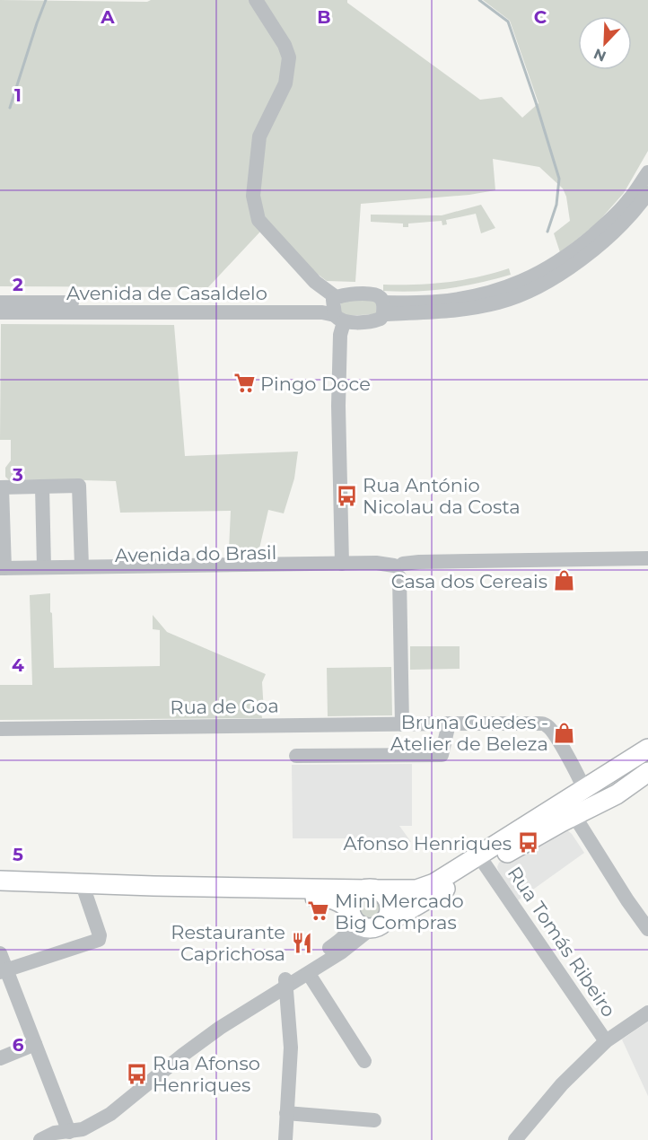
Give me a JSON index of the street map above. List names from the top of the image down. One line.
{"streets":{"street":["Avenida de Casaldelo","Avenida do Brasil","Rua de Goa","Rua Tomás Ribeiro"]},"places":{"supermarket":["Pingo Doce","Mini Mercado Big Compras"],"bus stop":["Rua António Nicolau da Costa","Afonso Henriques","Rua Afonso Henriques"],"shop":["Casa dos Cereais","Bruna Guedes - Atelier de Beleza"],"restaurant":["Restaurante Caprichosa"]},"north":"bottom left","grid":{"columns":["A","B","C"],"rows":["1","2","3","4","5","6"]}}
